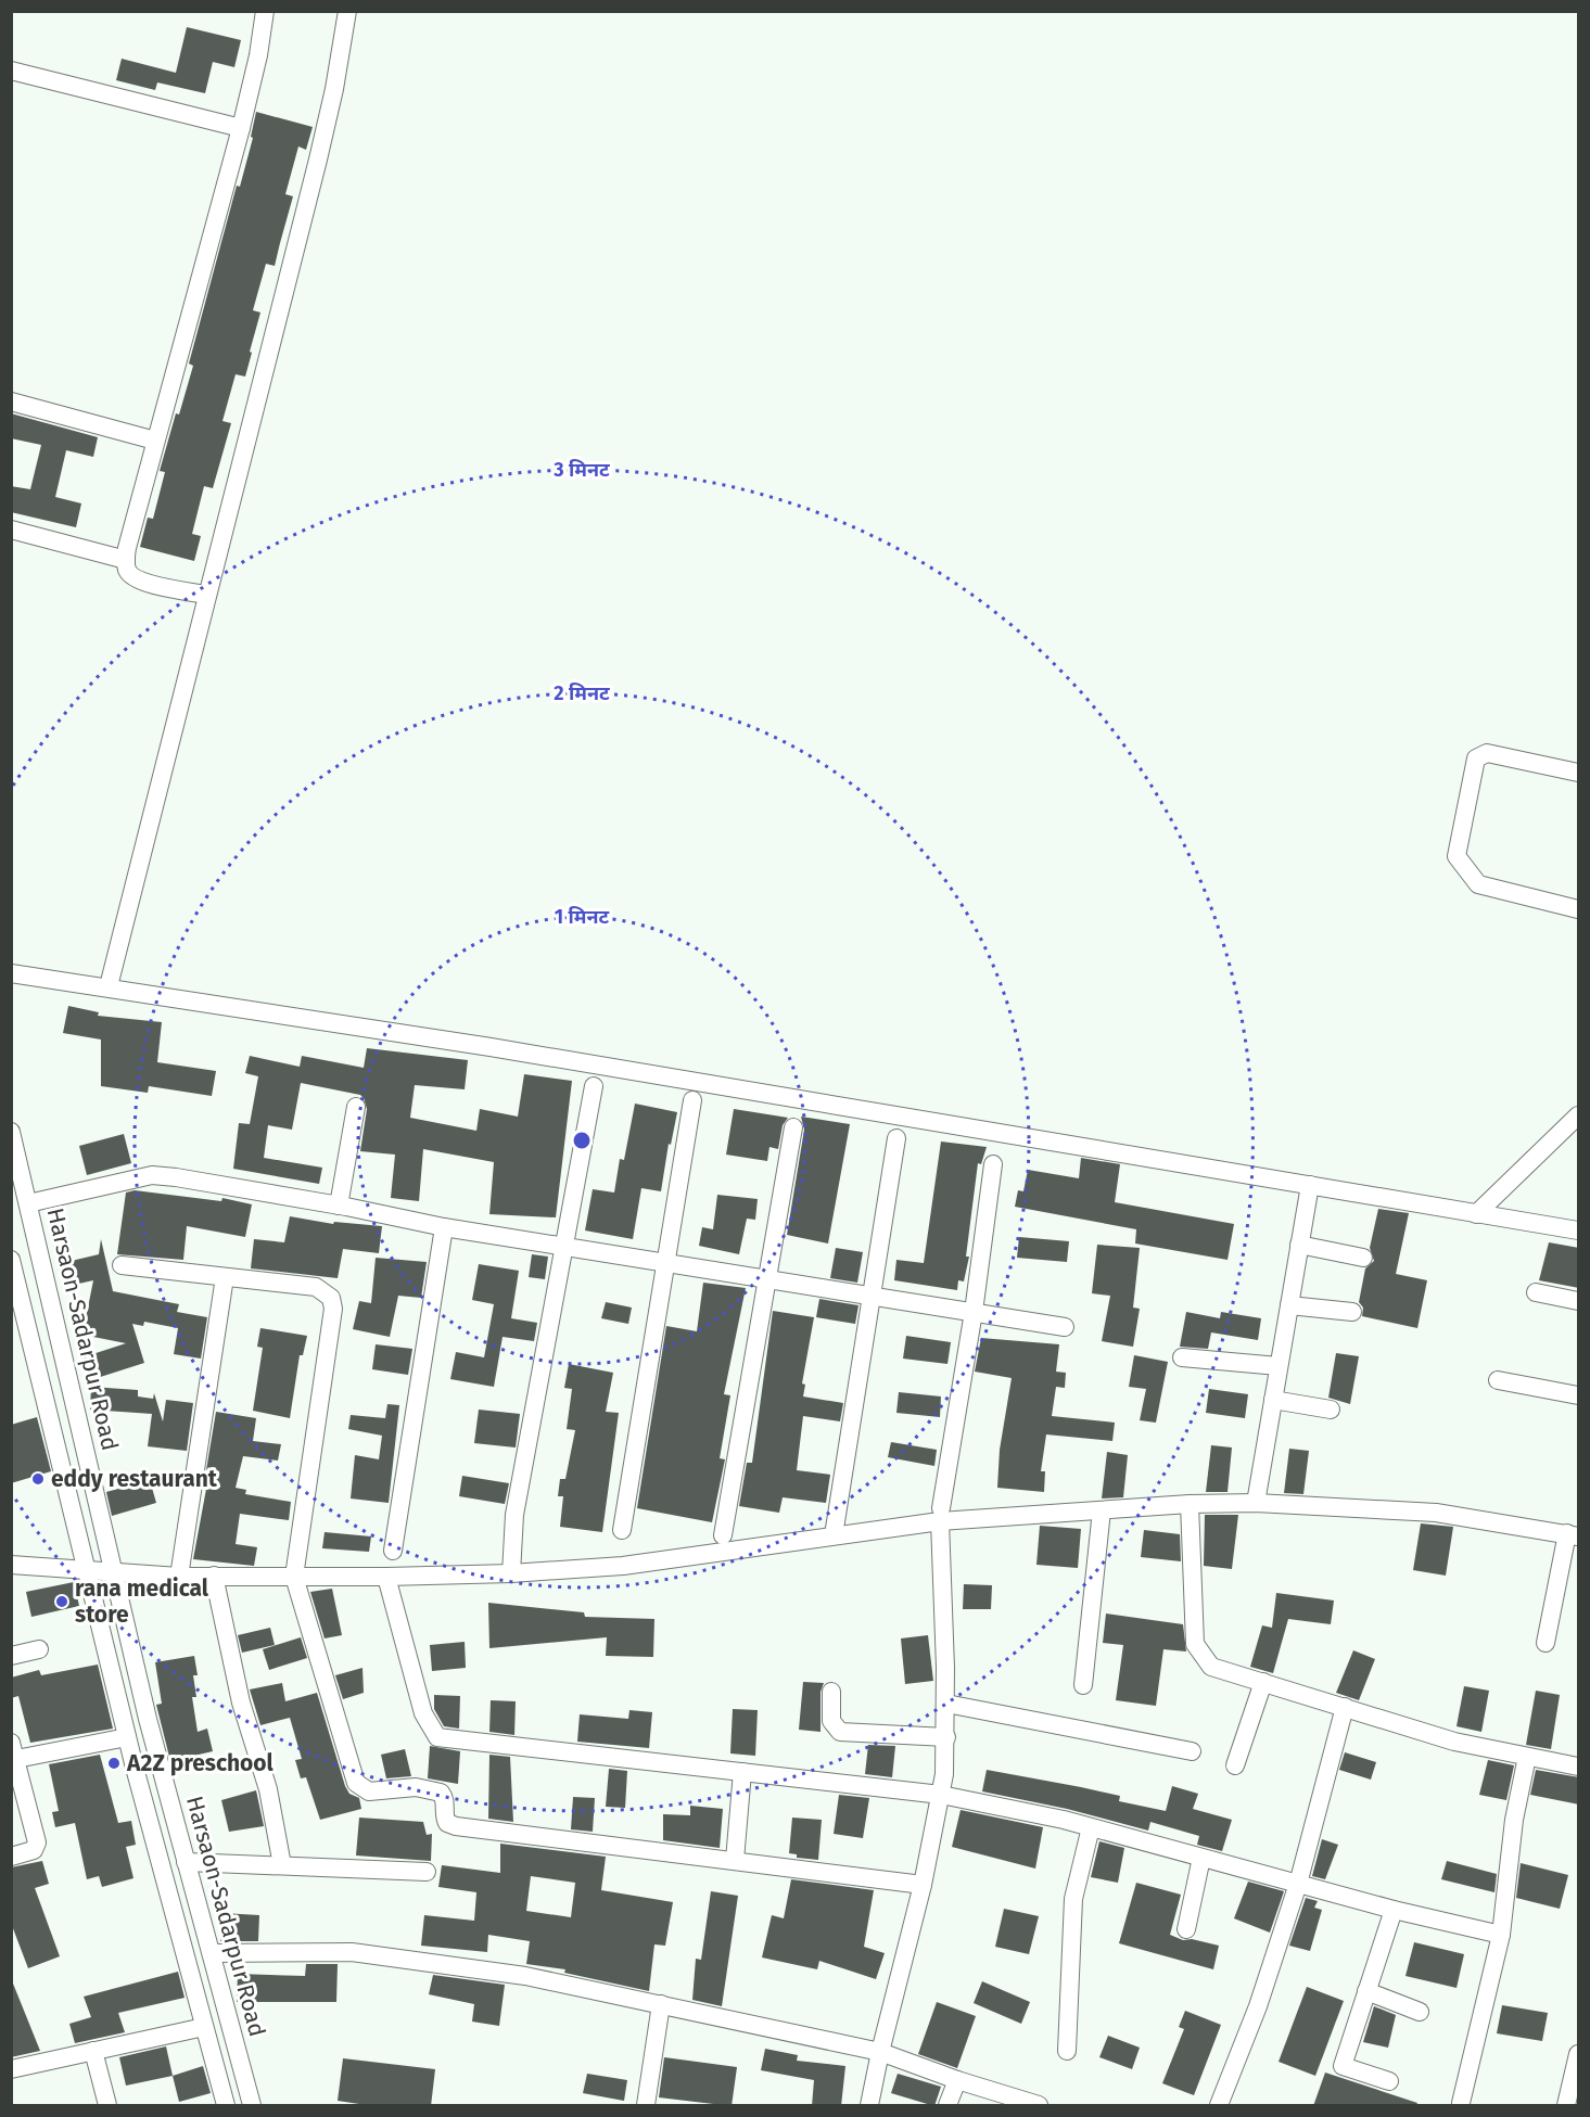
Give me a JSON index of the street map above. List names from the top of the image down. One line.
{"streets":{"street":["Harsaon-Sadarpur Road"]},"places":["eddy restaurant","rana medical store","A2Z preschool"],"rings":["3 मिनट","2 मिनट","1 मिनट"]}
